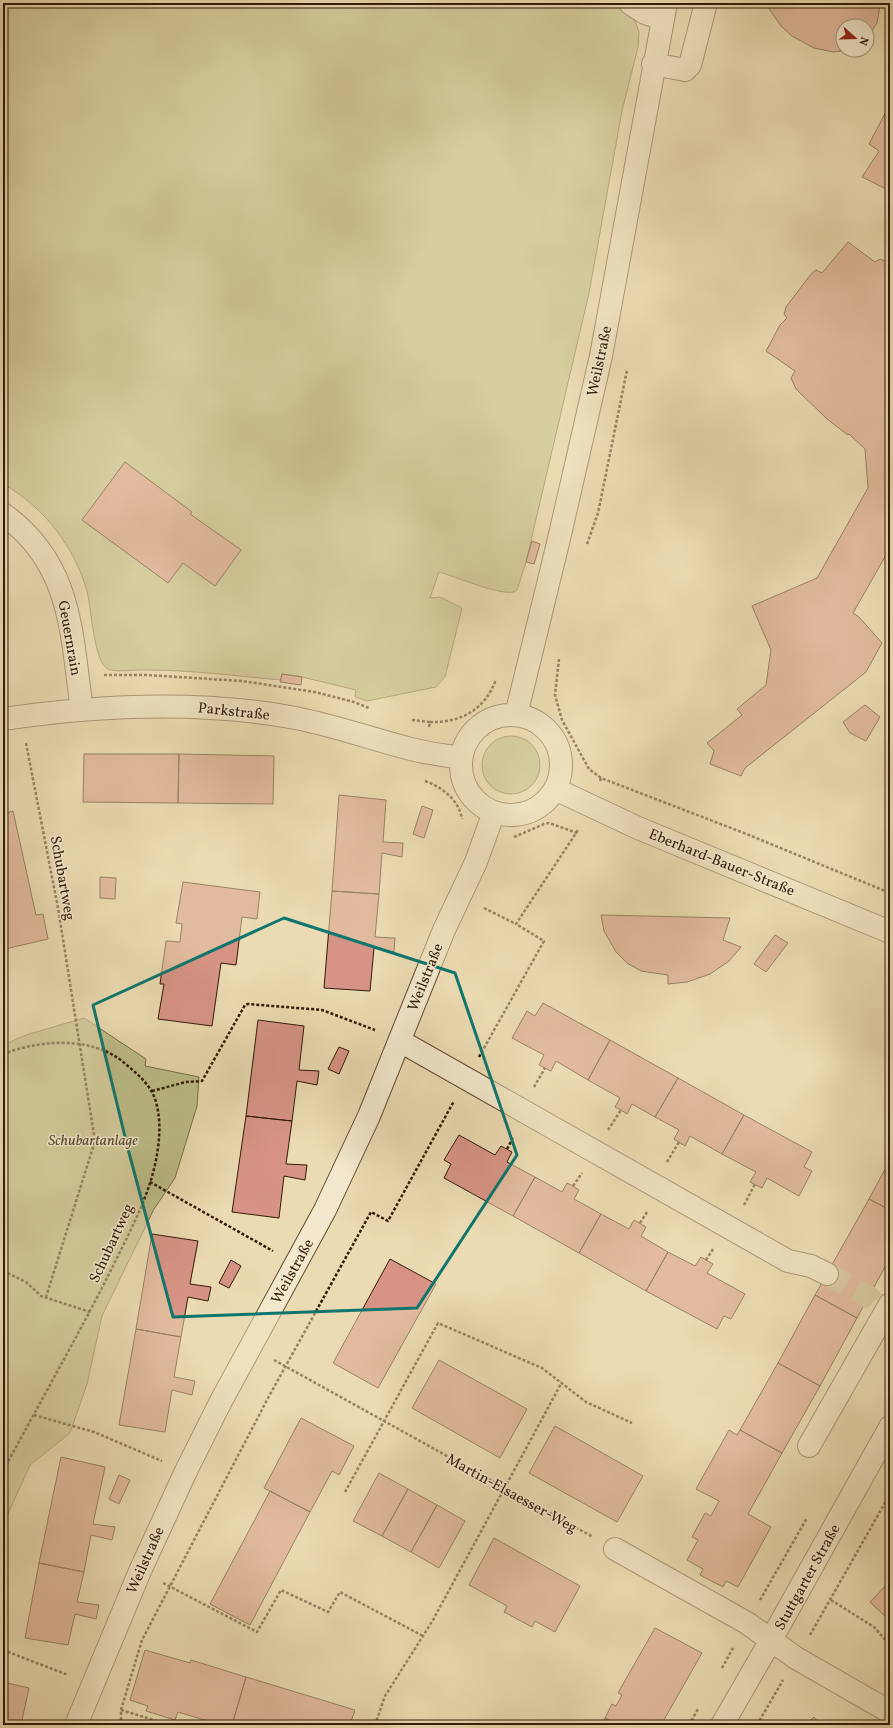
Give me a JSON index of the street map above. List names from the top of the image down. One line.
{"streets":{"street":["Weilstraße","Geuernrain","Parkstraße","Eberhard-Bauer-Straße","Stuttgarter Straße"],"path":["Schubartweg","Martin-Elsaesser-Weg"]},"crossings":[["Weilstraße","Parkstraße"],["Weilstraße","Eberhard-Bauer-Straße"],["Weilstraße","Martin-Elsaesser-Weg"],["Geuernrain","Parkstraße"],["Parkstraße","Eberhard-Bauer-Straße"],["Parkstraße","Schubartweg"]],"parks":["Schubartanlage"],"north":"right"}
